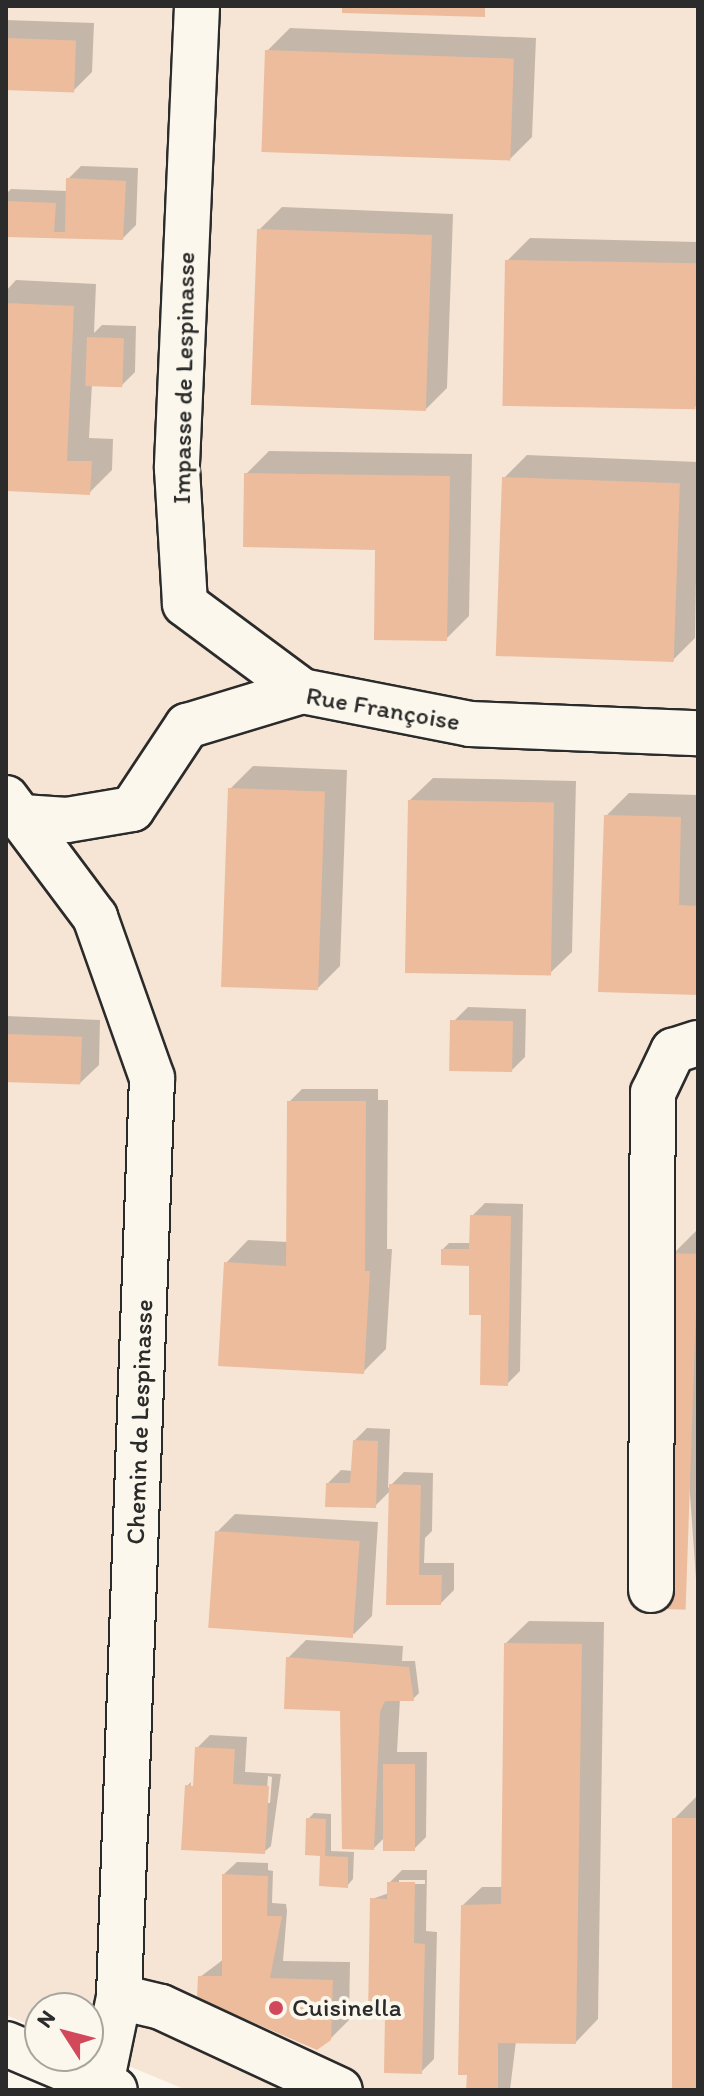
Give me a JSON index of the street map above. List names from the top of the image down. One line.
{"streets":{"street":["Impasse de Lespinasse","Rue Françoise","Chemin de Lespinasse"]},"crossings":[["Impasse de Lespinasse","Rue Françoise"],["Rue Françoise","Chemin de Lespinasse"]],"places":["Cuisinella"],"north":"top left"}
